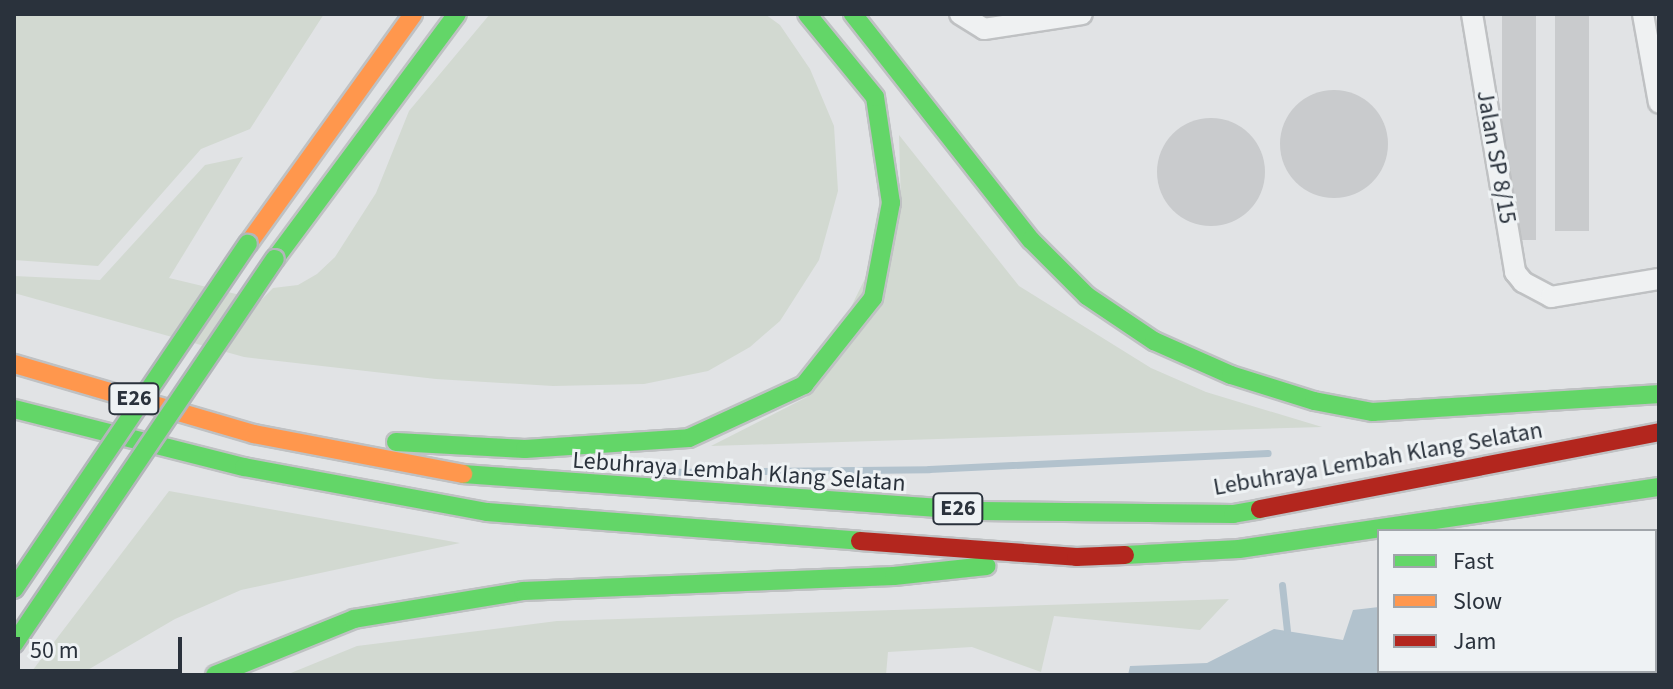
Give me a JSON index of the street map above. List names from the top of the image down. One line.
{"streets":{"highway":["E26","Lebuhraya Lembah Klang Selatan"],"street":["Jalan SP 8/15"]},"legend":["Fast","Slow","Jam"],"scale_bar":"50 m"}
